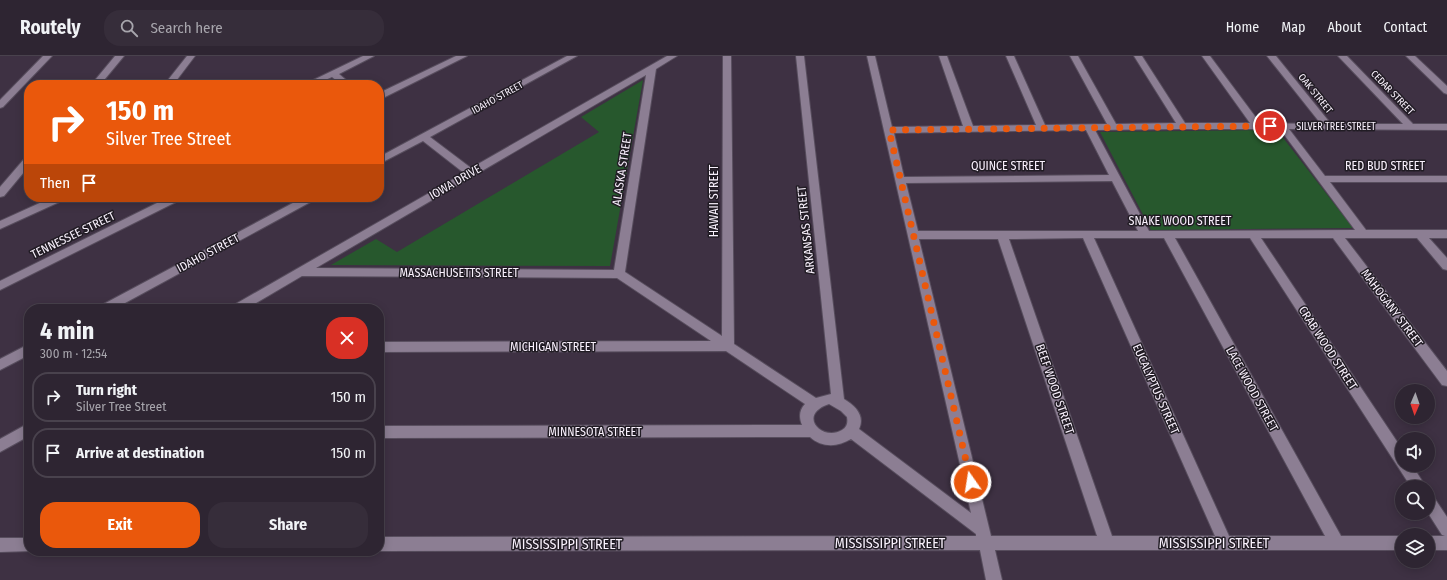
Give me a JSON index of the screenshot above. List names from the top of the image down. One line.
{"streets":{"street":["CEDAR STREET","OAK STREET","IDAHO STREET","SILVER TREE STREET","QUINCE STREET","RED BUD STREET","ALASKA STREET","IOWA DRIVE","HAWAII STREET","SNAKE WOOD STREET","ARKANSAS STREET","TENNESSEE STREET","MASSACHUSETTS STREET","MAHOGANY STREET","MICHIGAN STREET","CRAB WOOD STREET","BEEF WOOD STREET","EUCALYPTUS STREET","LACE WOOD STREET","MINNESOTA STREET","MISSISSIPPI STREET"]},"crossings":[["CEDAR STREET","SILVER TREE STREET"],["OAK STREET","SILVER TREE STREET"],["ALASKA STREET","IOWA DRIVE"],["ALASKA STREET","MASSACHUSETTS STREET"],["IOWA DRIVE","MASSACHUSETTS STREET"],["HAWAII STREET","MICHIGAN STREET"],["SNAKE WOOD STREET","MAHOGANY STREET"],["SNAKE WOOD STREET","CRAB WOOD STREET"],["SNAKE WOOD STREET","BEEF WOOD STREET"],["SNAKE WOOD STREET","EUCALYPTUS STREET"],["SNAKE WOOD STREET","LACE WOOD STREET"],["ARKANSAS STREET","MINNESOTA STREET"],["BEEF WOOD STREET","MISSISSIPPI STREET"],["EUCALYPTUS STREET","MISSISSIPPI STREET"],["LACE WOOD STREET","MISSISSIPPI STREET"]],"north":"bottom","page":{"header":"Routely","search":"Search here","nav":["Home","Map","About","Contact"],"turn":["150 m","Silver Tree Street"],"then":"Then","heading":["4 min","300 m · 12:54"],"list":[{"name":"Turn right","note":"Silver Tree Street","value":"150 m"},{"name":"Arrive at destination","value":"150 m"}],"buttons":["Exit","Share"]}}
